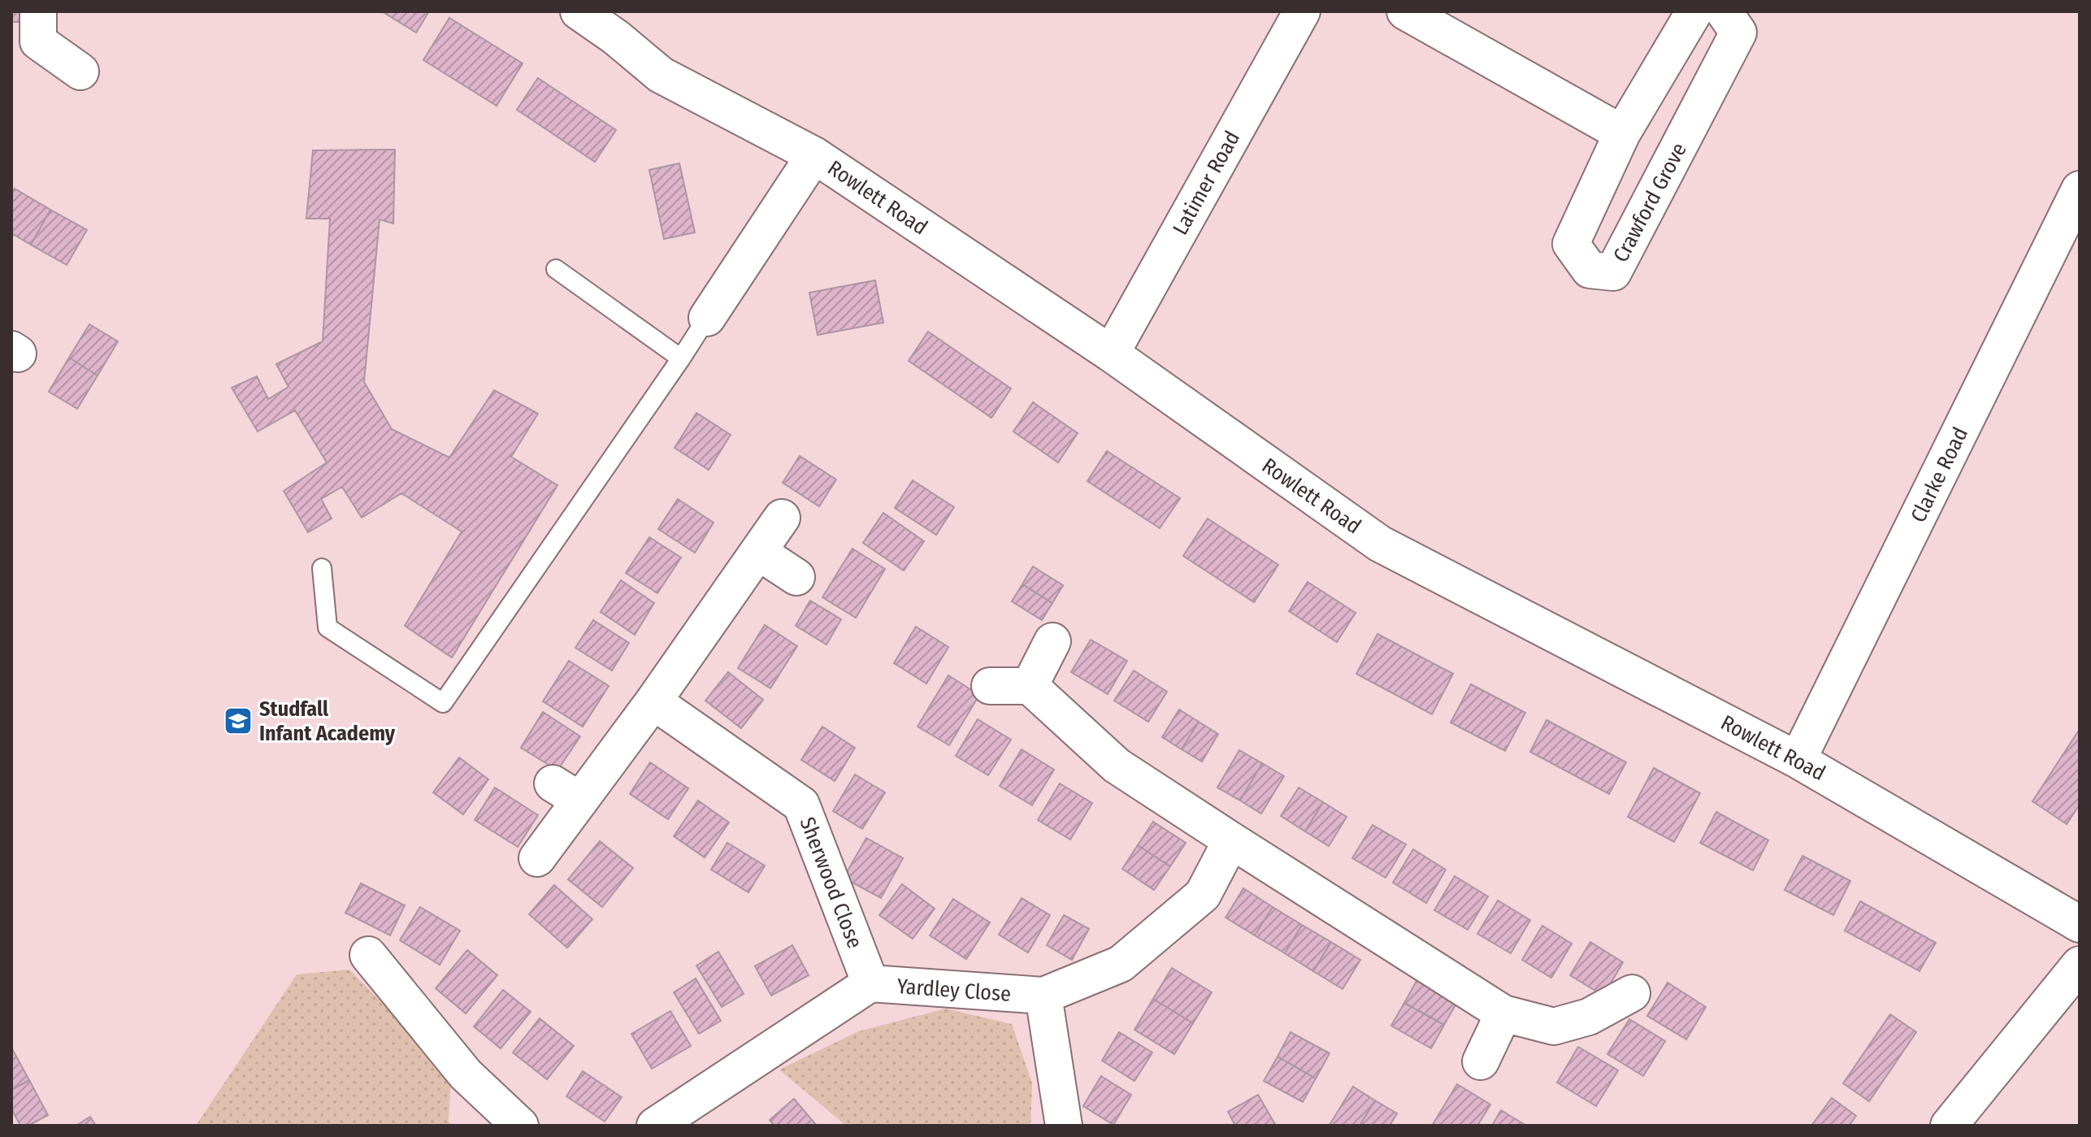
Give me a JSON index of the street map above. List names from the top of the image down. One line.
{"streets":{"street":["Latimer Road","Rowlett Road","Crawford Grove","Clarke Road","Sherwood Close","Yardley Close"]},"crossings":[["Latimer Road","Rowlett Road"],["Rowlett Road","Clarke Road"],["Sherwood Close","Yardley Close"]],"places":{"school or university":["Studfall Infant Academy"]}}
